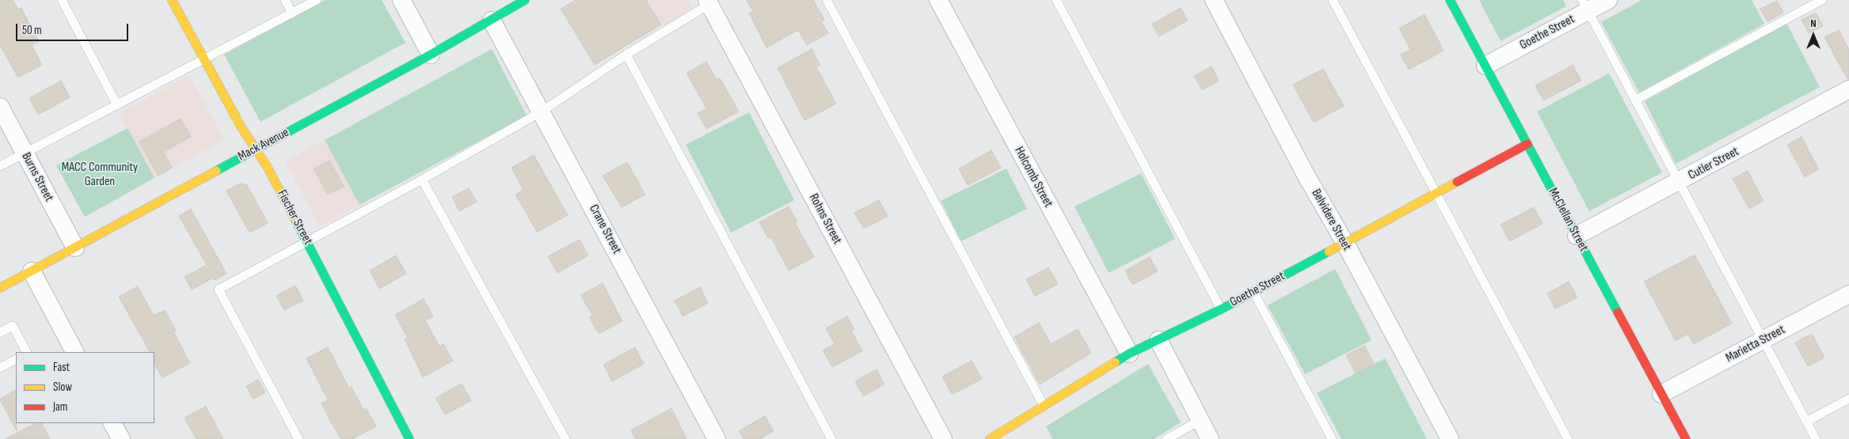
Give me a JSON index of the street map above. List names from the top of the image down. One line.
{"streets":{"street":["Goethe Street","Mack Avenue","Cutler Street","Burns Street","Holcomb Street","Fischer Street","Rohns Street","Belvidere Street","McClellan Street","Crane Street","Marietta Street"]},"crossings":[["Goethe Street","Holcomb Street"],["Goethe Street","Belvidere Street"],["Goethe Street","McClellan Street"],["Mack Avenue","Burns Street"],["Mack Avenue","Fischer Street"],["Mack Avenue","Crane Street"],["Cutler Street","McClellan Street"],["McClellan Street","Marietta Street"]],"parks":["MACC Community Garden"],"legend":["Fast","Slow","Jam"],"scale_bar":"50 m","north":"top"}
